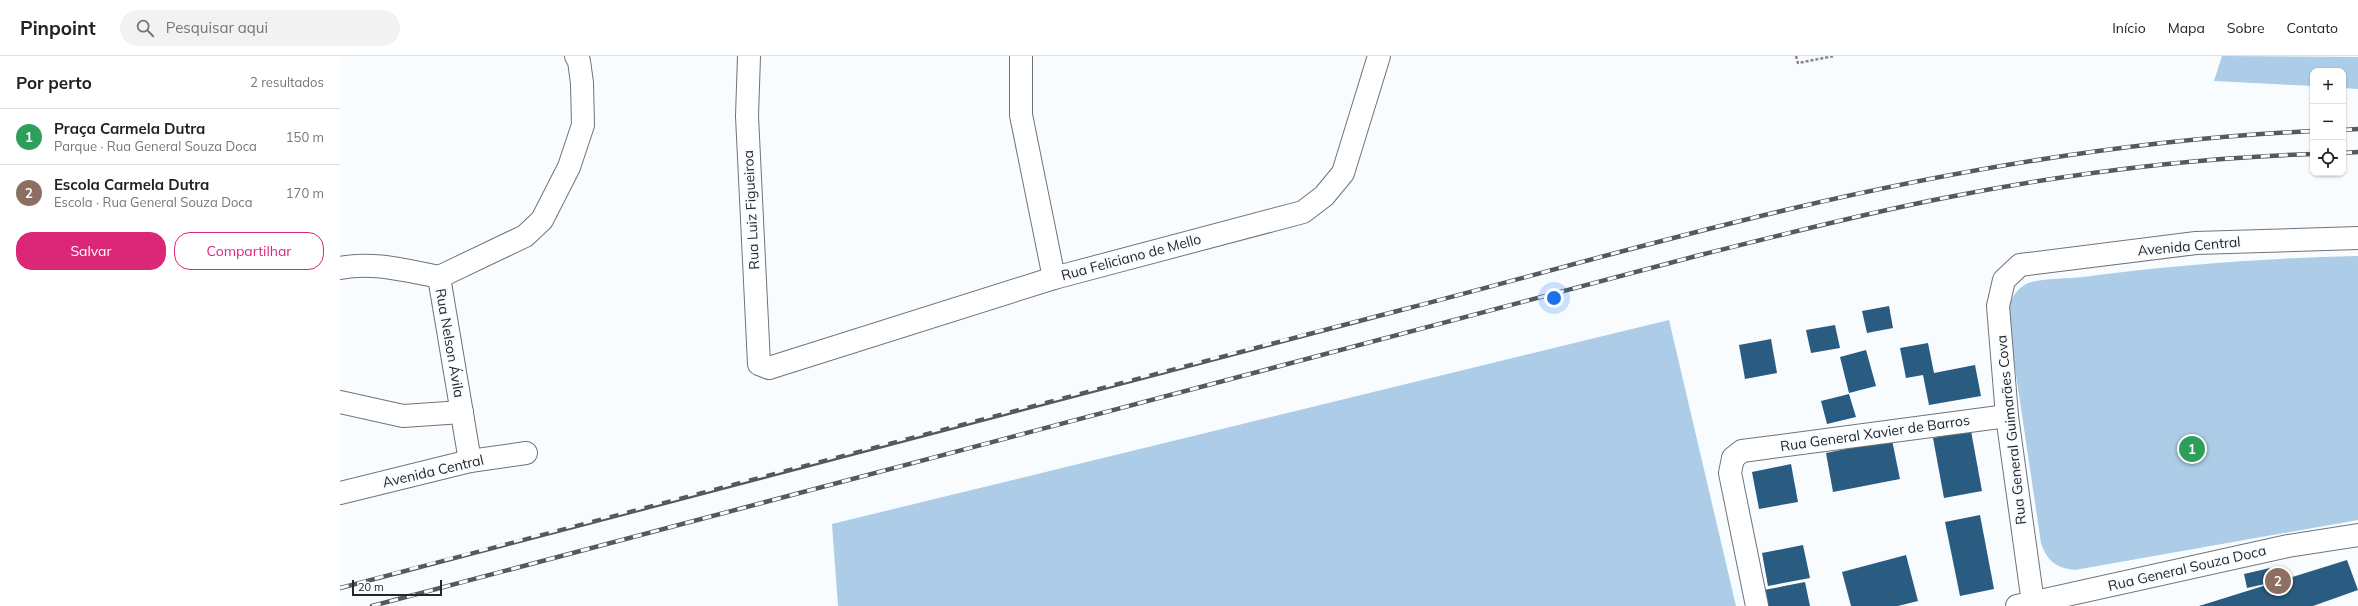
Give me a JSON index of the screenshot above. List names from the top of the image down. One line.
{"streets":{"street":["Rua Luiz Figueiroa","Avenida Central","Rua Feliciano de Mello","Rua Nelson Ávila","Rua General Guimarães Cova","Rua General Xavier de Barros","Rua General Souza Doca"]},"crossings":[["Rua Luiz Figueiroa","Rua Feliciano de Mello"],["Avenida Central","Rua Nelson Ávila"],["Avenida Central","Rua General Guimarães Cova"],["Rua General Guimarães Cova","Rua General Xavier de Barros"],["Rua General Guimarães Cova","Rua General Souza Doca"]],"scale_bar":"20 m","page":{"header":"Pinpoint","search":"Pesquisar aqui","nav":["Início","Mapa","Sobre","Contato"],"heading":["Por perto","2 resultados"],"map_buttons":["+","−"],"list":[{"mark":"1","name":"Praça Carmela Dutra","note":"Parque · Rua General Souza Doca","value":"150 m"},{"mark":"2","name":"Escola Carmela Dutra","note":"Escola · Rua General Souza Doca","value":"170 m"}],"buttons":["Salvar","Compartilhar"],"pins":["1","2"],"scale":"20 m"}}
